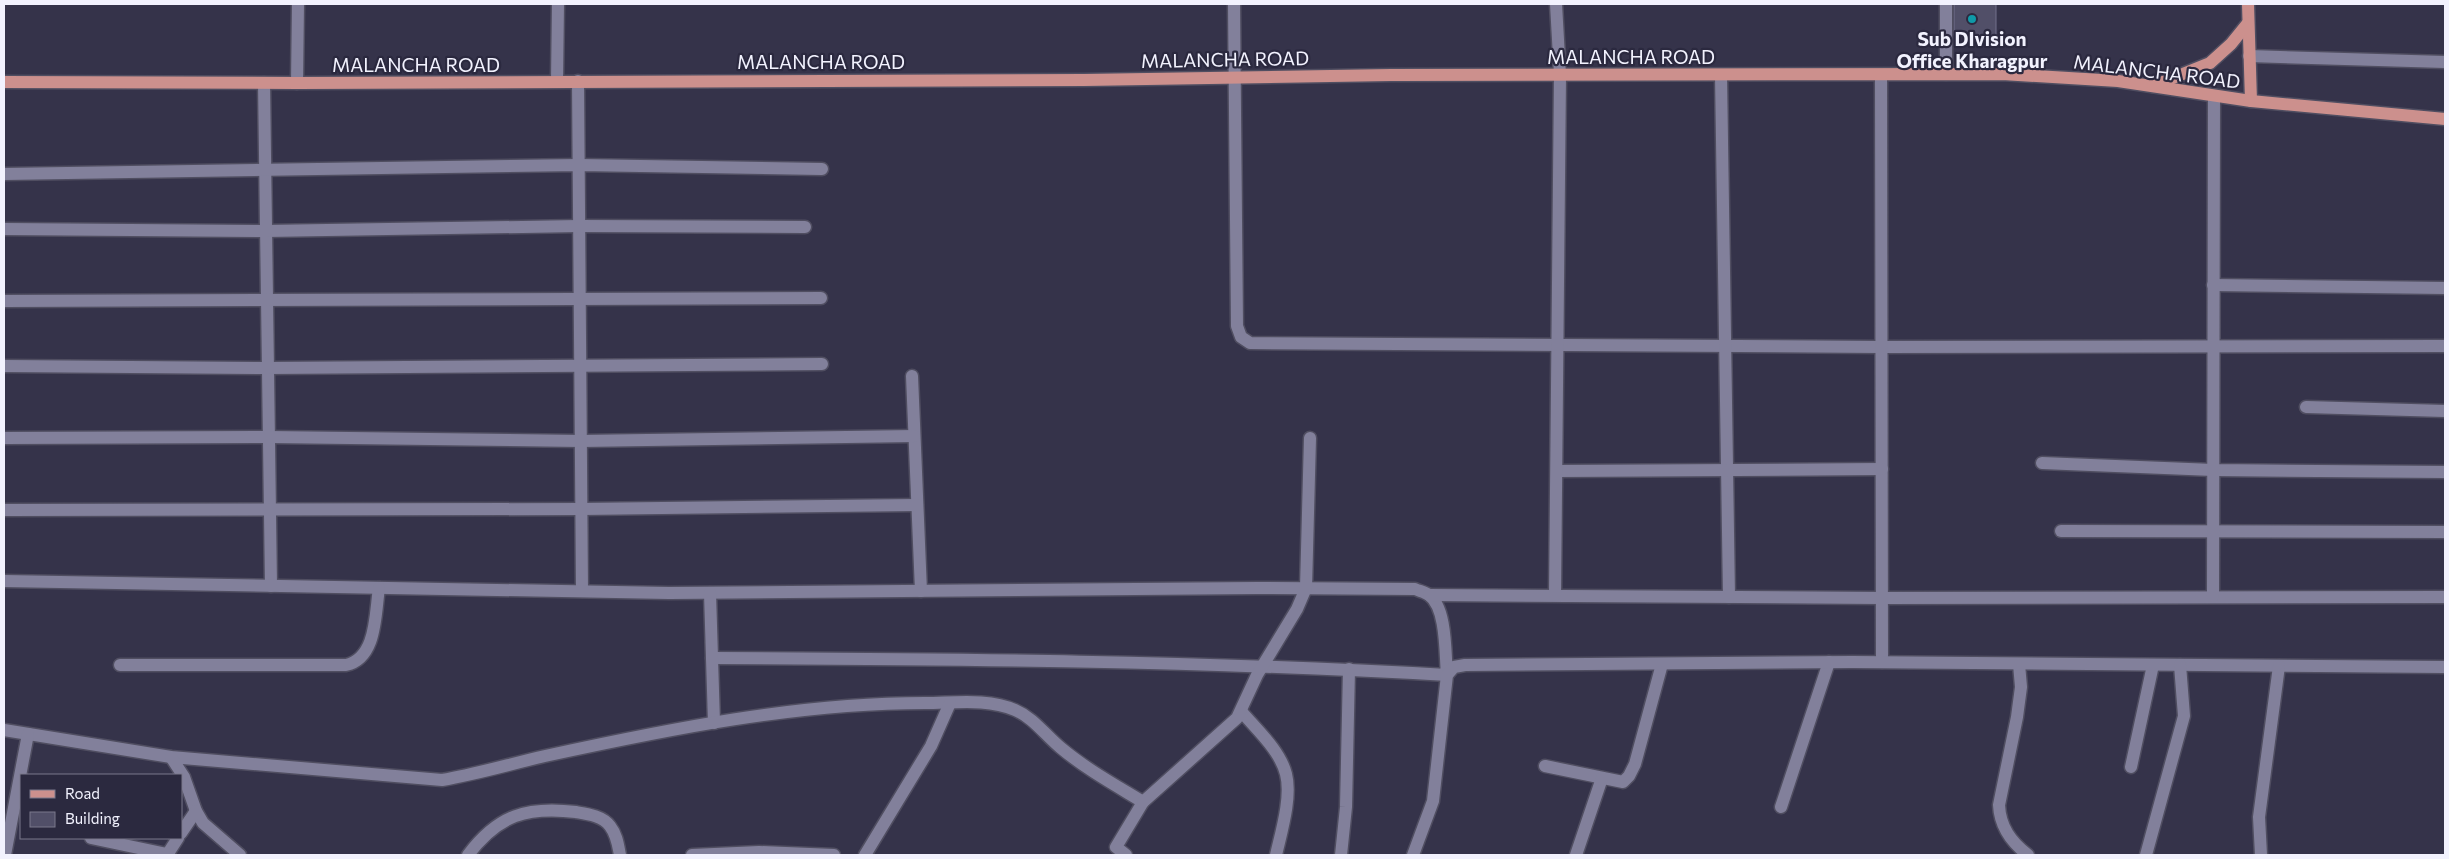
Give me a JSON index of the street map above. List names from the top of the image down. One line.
{"streets":{"main road":["MALANCHA ROAD"]},"places":["Sub DIvision Office Kharagpur"],"legend":["Road","Building"]}
